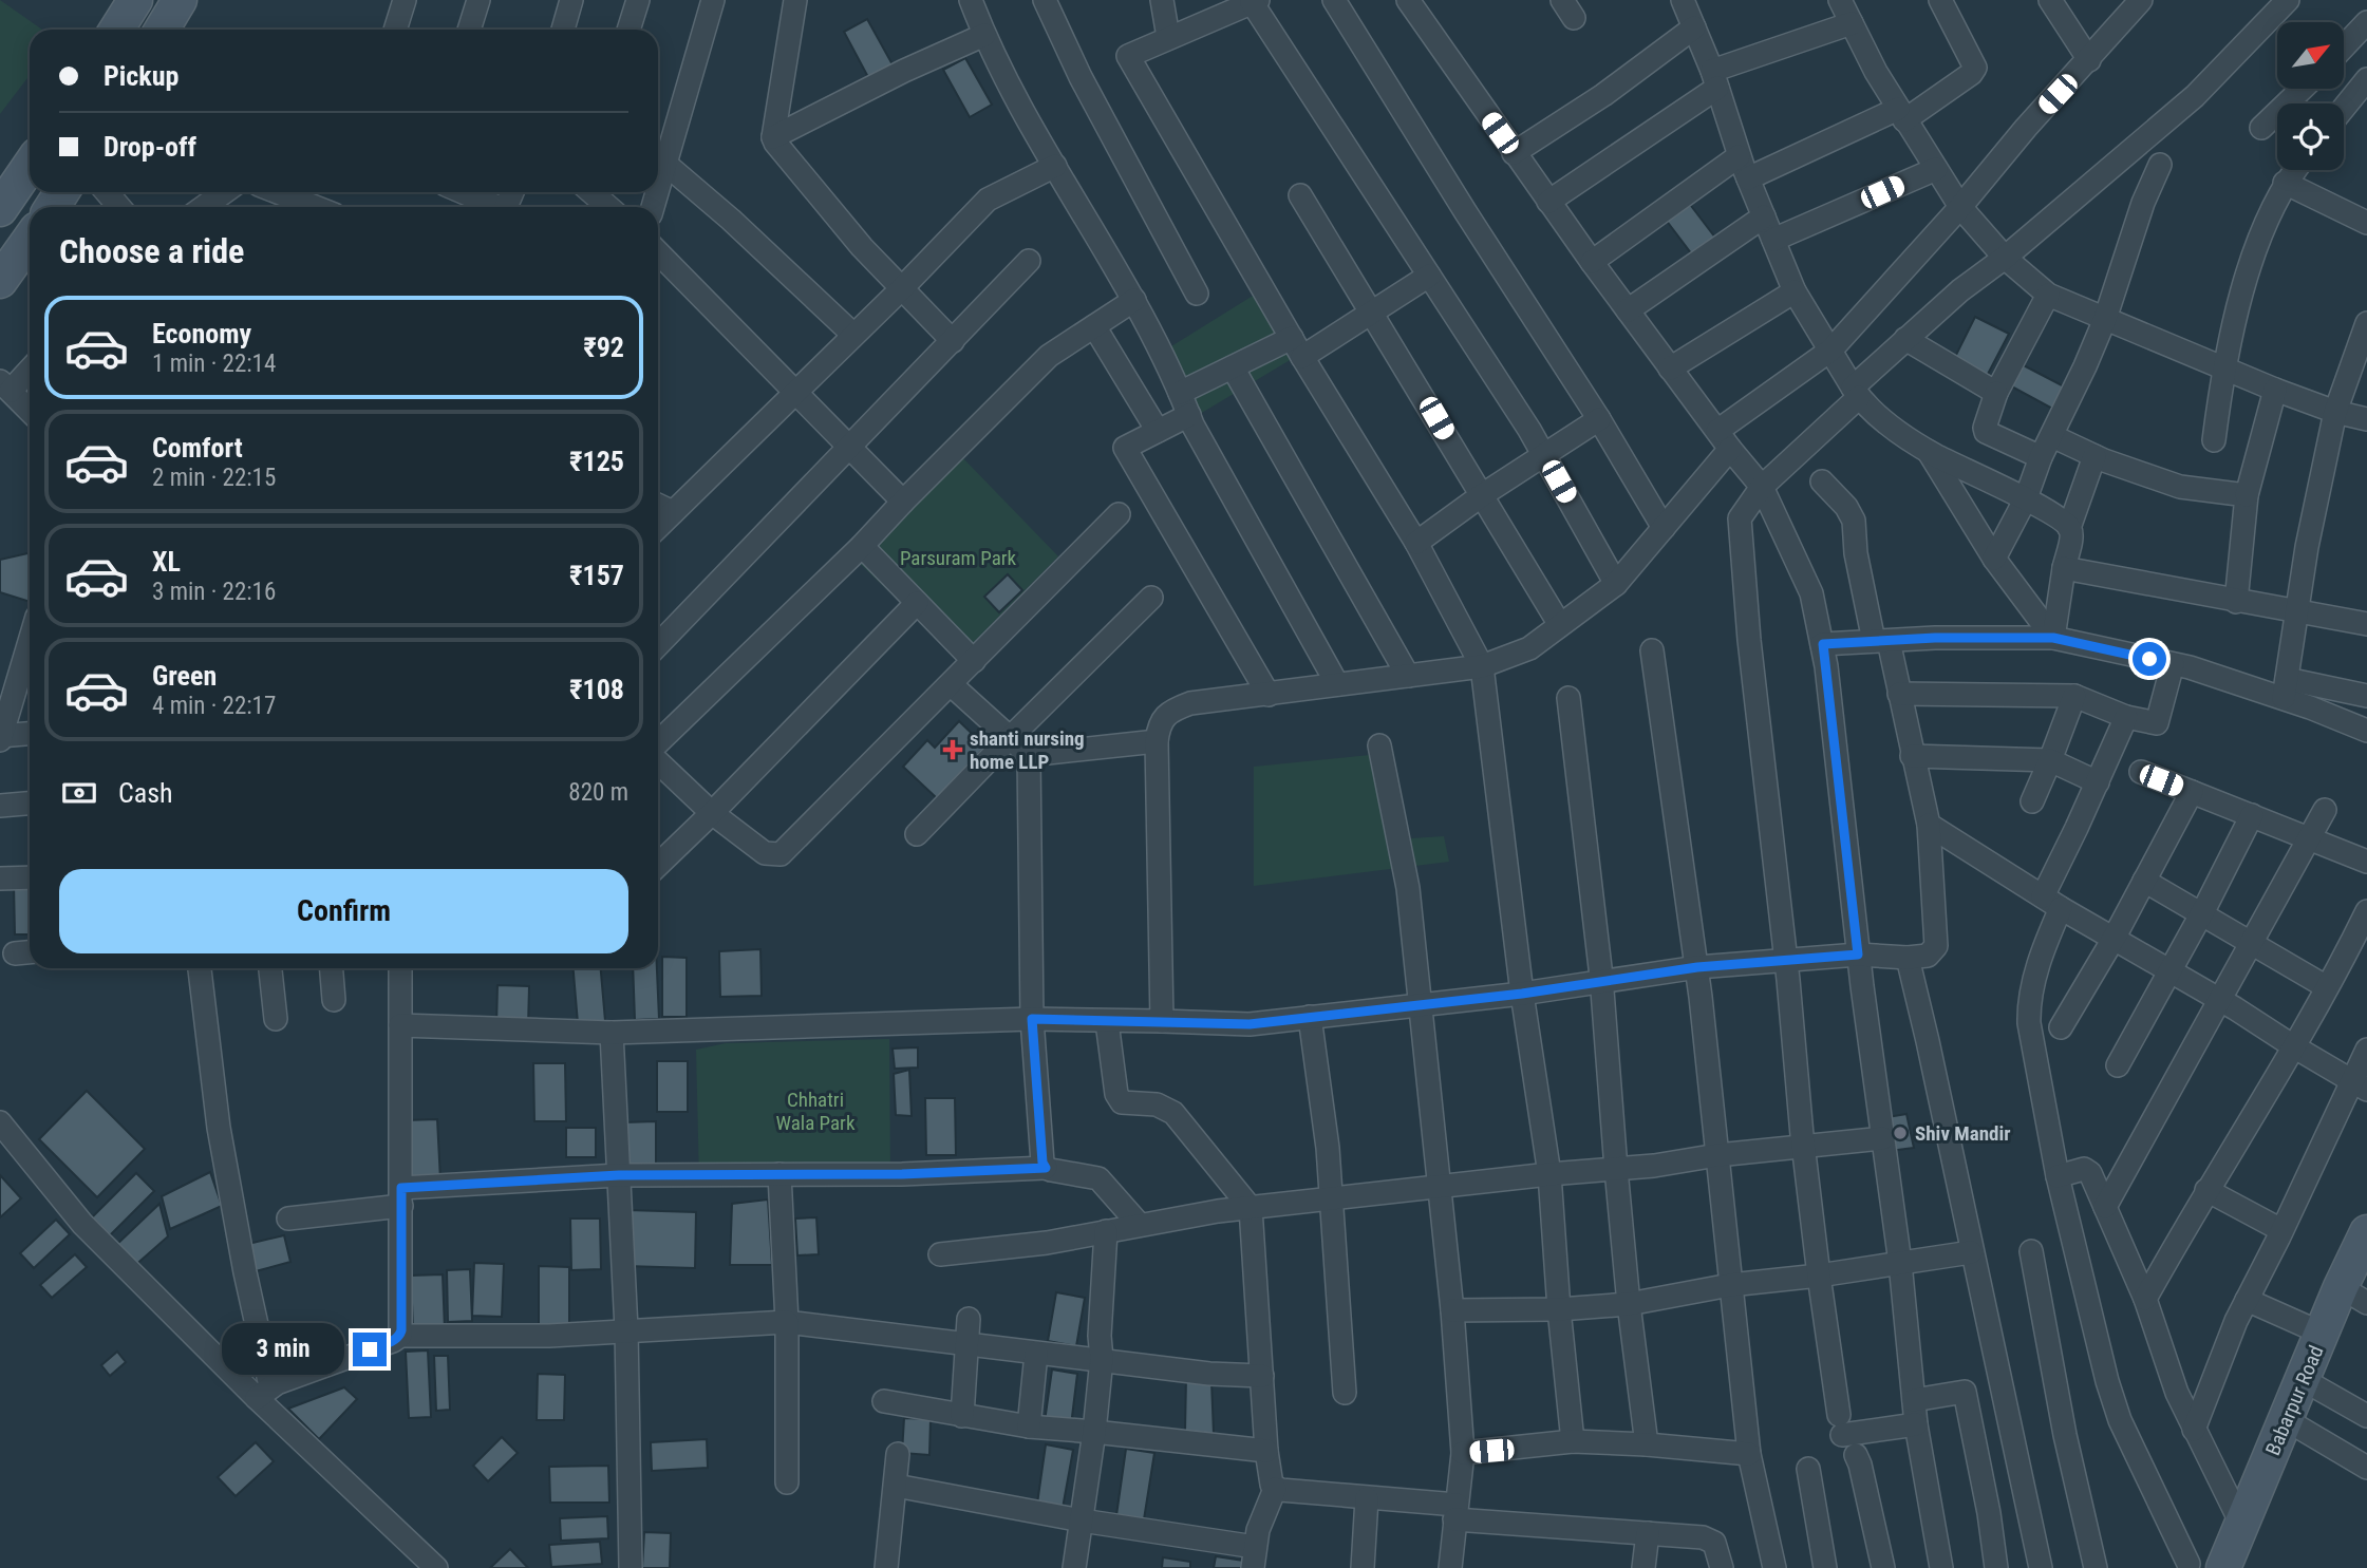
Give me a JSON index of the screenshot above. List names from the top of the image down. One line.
{"streets":{"street":["Babarpur Road"]},"parks":["Parsuram Park","Chhatri Wala Park"],"places":{"health":["shanti nursing home LLP"],"other":["Shiv Mandir"]},"north":"top right","page":{"banner":["Pickup","Drop-off"],"heading":"Choose a ride","list":[{"name":"Economy","note":"1 min · 22:14","value":"₹92"},{"name":"Comfort","note":"2 min · 22:15","value":"₹125"},{"name":"XL","note":"3 min · 22:16","value":"₹157"},{"name":"Green","note":"4 min · 22:17","value":"₹108"}],"pay":["Cash","820 m"],"buttons":"Confirm","bubble":"3 min"}}
